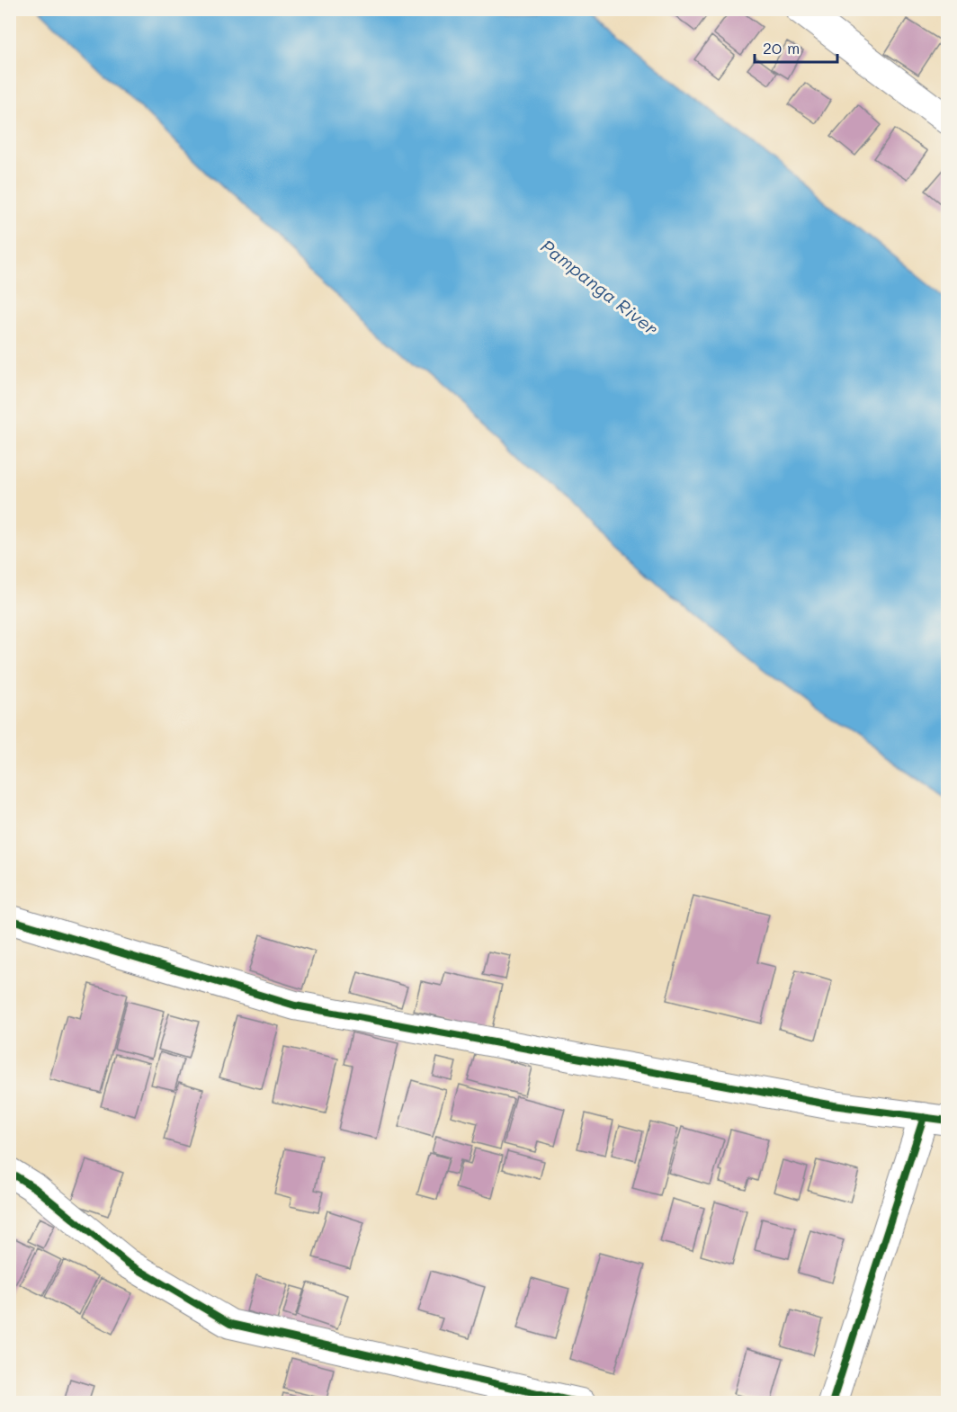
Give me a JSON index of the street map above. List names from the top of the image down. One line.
{"water":["Pampanga River"],"scale_bar":"20 m"}
